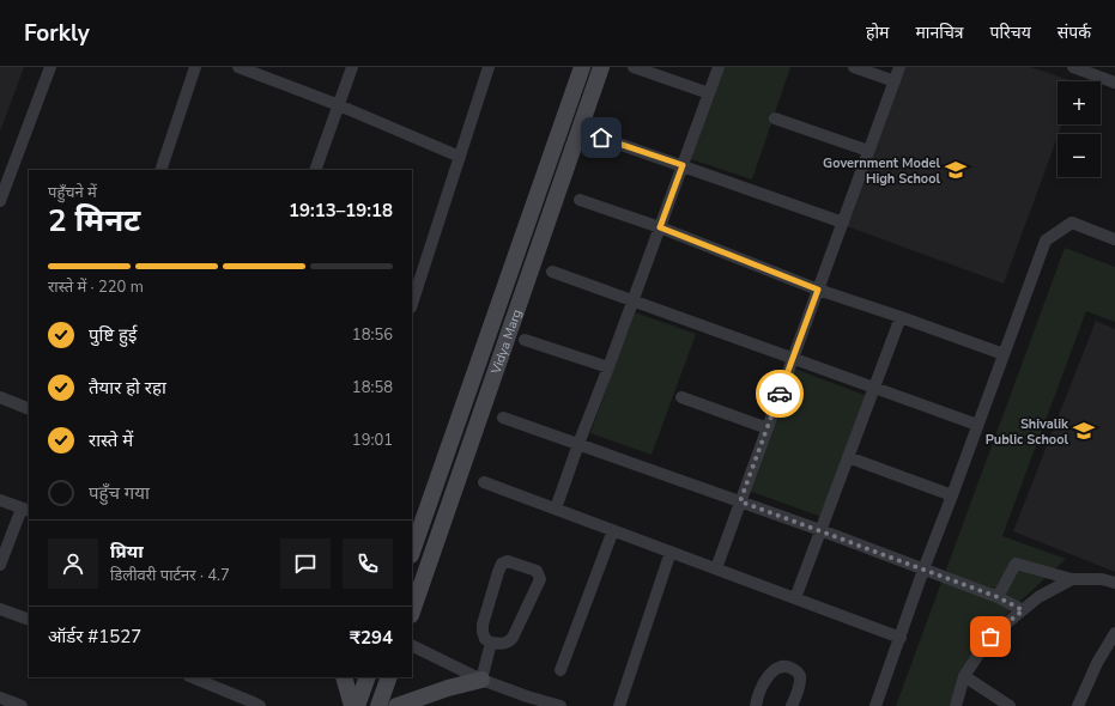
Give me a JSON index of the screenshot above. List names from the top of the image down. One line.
{"streets":{"main road":["Vidya Marg"]},"places":{"school or university":["Government Model High School","Shivalik Public School"]},"page":{"header":"Forkly","nav":["होम","मानचित्र","परिचय","संपर्क"],"map_buttons":["+","−"],"heading":["2 मिनट","पहुँचने में","19:13–19:18"],"panel":["प्रिया","डिलीवरी पार्टनर · 4.7","ऑर्डर #1527","₹294"],"bar":"रास्ते में · 220 m","list":[["पुष्टि हुई","18:56"],["तैयार हो रहा","18:58"],["रास्ते में","19:01"],"पहुँच गया"]}}
